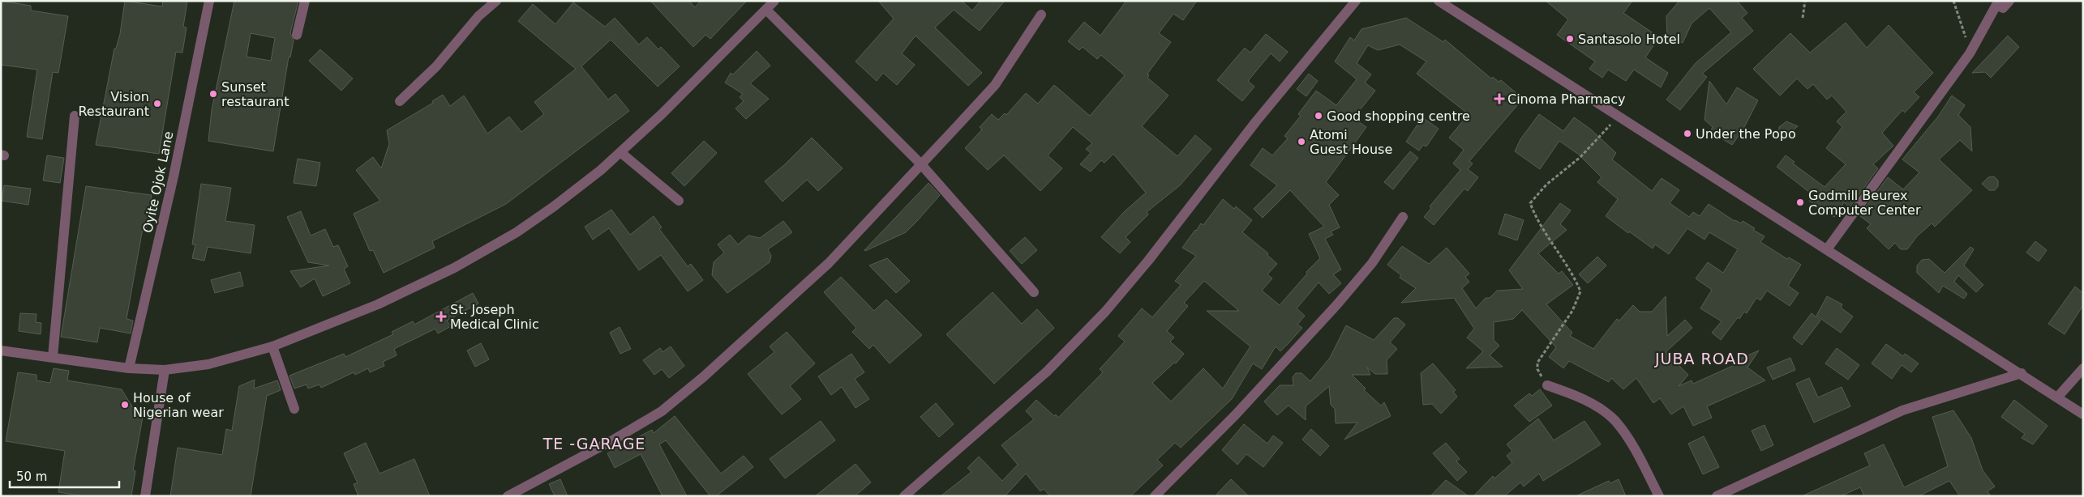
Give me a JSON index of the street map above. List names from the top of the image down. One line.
{"streets":{"street":["Oyite Ojok Lane"]},"districts":["JUBA ROAD","TE -GARAGE"],"places":{"other":["Santasolo Hotel","Sunset restaurant","Vision Restaurant","Good shopping centre","Under the Popo","Atomi Guest House","Godmill Beurex Computer Center","House of Nigerian wear"],"health":["Cinoma Pharmacy","St. Joseph Medical Clinic"]},"scale_bar":"50 m"}
